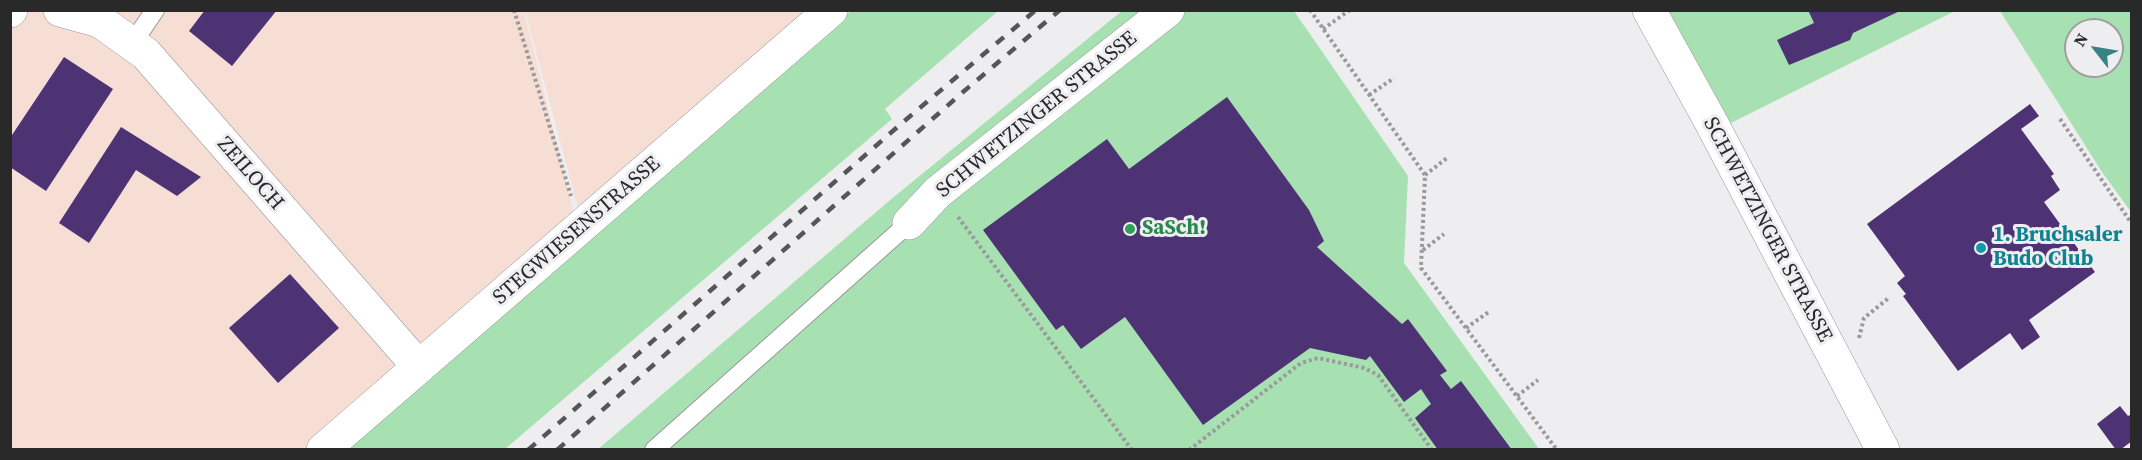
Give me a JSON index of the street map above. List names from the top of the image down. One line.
{"streets":{"street":["SCHWETZINGER STRASSE","ZEILOCH","STEGWIESENSTRASSE"]},"crossings":[["ZEILOCH","STEGWIESENSTRASSE"]],"places":["SaSch!","1. Bruchsaler Budo Club"],"north":"top left"}
